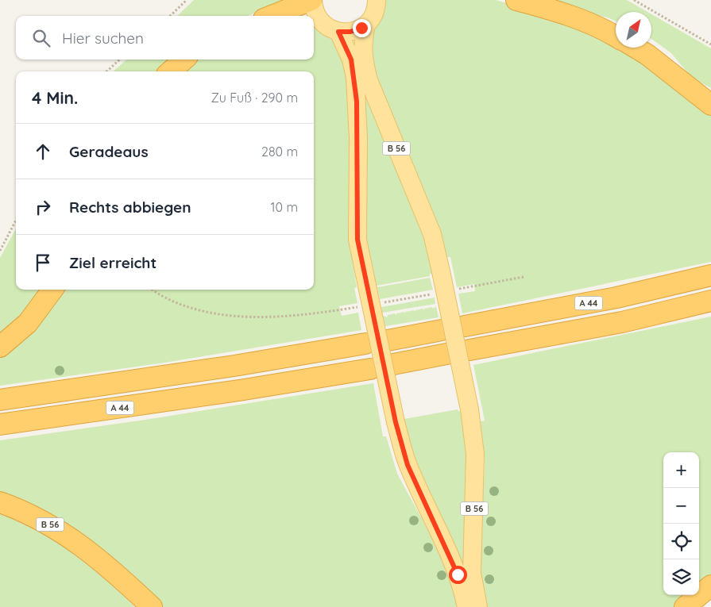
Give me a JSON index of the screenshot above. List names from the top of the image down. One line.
{"streets":{"highway":["B 56","A 44"]},"north":"top right","page":{"search":"Hier suchen","heading":["4 Min.","Zu Fuß · 290 m"],"list":[["Geradeaus","280 m"],["Rechts abbiegen","10 m"],"Ziel erreicht"],"map_buttons":["+","−"]}}
